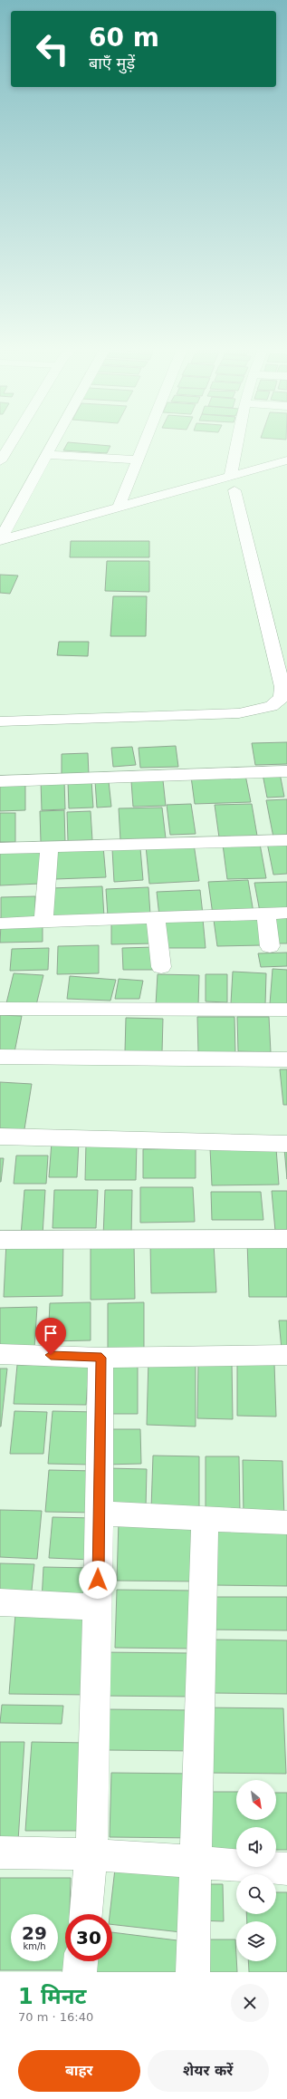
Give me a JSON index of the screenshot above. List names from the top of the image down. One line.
{"north":"bottom right","page":{"turn":["60 m","बाएँ मुड़ें"],"speed":"29 km/h","limit":"30","heading":["1 मिनट","70 m · 16:40"],"buttons":["बाहर","शेयर करें"]}}
